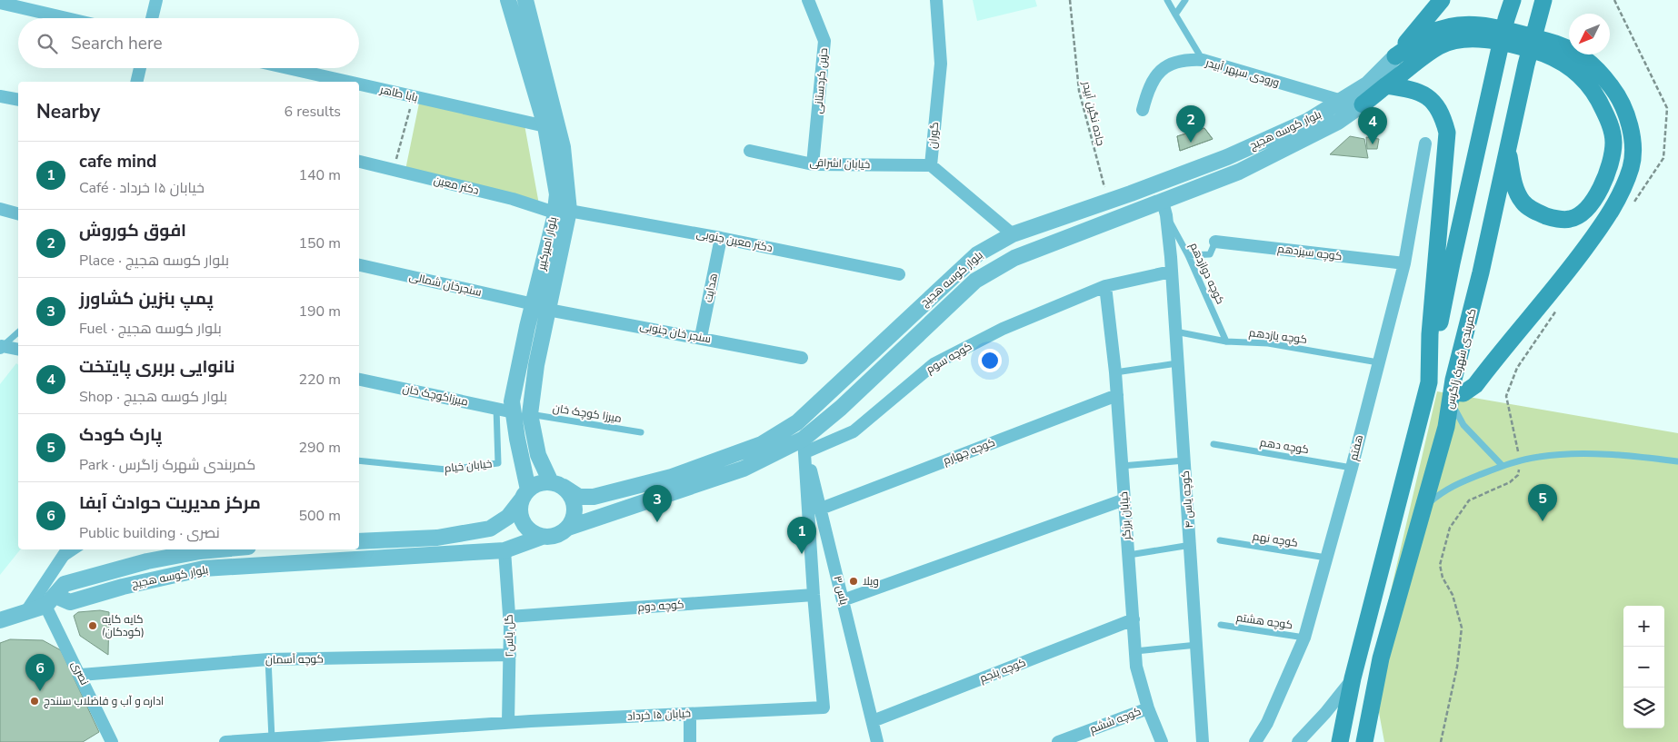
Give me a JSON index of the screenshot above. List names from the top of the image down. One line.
{"streets":{"main road":["کمربندی شهرک زاگرس"],"street":["ورودی سپهر آبیدر","حزین کردستانی","بابا طاهر","بلوار کوسه هجیج","گوران","خیابان اشراقی","دکتر معین","دکتر معین جنوبی","بلوار امیرکبیر","کوچه سیزدهم","سنجرخان شمالی","هدایت","سنجر خان جنوبی","کوچه سوم","میرزاکوچک خان","هفتم","کوچه چهارم","کوچه یاس ۴","خیابان برزگر","یاس ۳","کوچه دوم","گل یاس۲","کوچه آسمان","کوچه پنجم","نصری","خیابان ۱۵ خرداد","کوچه ششم"],"lane":["کوچه دوازدهم","کوچه یازدهم","میرزا کوچک خان","کوچه دهم","خیابان خیام","کوچه نهم","کوچه هشتم"],"path":["جاده نگین آبیدر"]},"crossings":[["ورودی سپهر آبیدر","بلوار کوسه هجیج"],["حزین کردستانی","خیابان اشراقی"],["بابا طاهر","بلوار امیرکبیر"],["جاده نگین آبیدر","بلوار کوسه هجیج"],["بلوار کوسه هجیج","گوران"],["بلوار کوسه هجیج","بلوار امیرکبیر"],["بلوار کوسه هجیج","کوچه دوازدهم"],["بلوار کوسه هجیج","کوچه سوم"],["بلوار کوسه هجیج","کوچه یاس ۴"],["بلوار کوسه هجیج","یاس ۳"],["بلوار کوسه هجیج","گل یاس۲"],["بلوار کوسه هجیج","نصری"],["بلوار کوسه هجیج","خیابان ۱۵ خرداد"],["گوران","خیابان اشراقی"],["دکتر معین","دکتر معین جنوبی"],["دکتر معین","بلوار امیرکبیر"],["دکتر معین جنوبی","بلوار امیرکبیر"],["دکتر معین جنوبی","هدایت"],["بلوار امیرکبیر","سنجرخان شمالی"],["بلوار امیرکبیر","سنجر خان جنوبی"],["بلوار امیرکبیر","میرزاکوچک خان"],["بلوار امیرکبیر","میرزا کوچک خان"],["کوچه سیزدهم","هفتم"],["کوچه دوازدهم","کوچه یازدهم"],["کوچه دوازدهم","کوچه یاس ۴"],["هدایت","سنجر خان جنوبی"],["کوچه یازدهم","هفتم"],["کوچه یازدهم","کوچه یاس ۴"],["کوچه سوم","کوچه یاس ۴"],["کوچه سوم","خیابان برزگر"],["کوچه سوم","یاس ۳"],["کوچه سوم","خیابان ۱۵ خرداد"],["میرزاکوچک خان","خیابان خیام"],["کوچه دهم","هفتم"],["هفتم","کوچه نهم"],["هفتم","کوچه هشتم"],["کوچه چهارم","خیابان برزگر"],["کوچه چهارم","یاس ۳"],["خیابان برزگر","کوچه پنجم"],["خیابان برزگر","کوچه ششم"],["یاس ۳","کوچه پنجم"],["یاس ۳","خیابان ۱۵ خرداد"],["کوچه دوم","گل یاس۲"],["کوچه دوم","خیابان ۱۵ خرداد"],["گل یاس۲","کوچه آسمان"],["گل یاس۲","خیابان ۱۵ خرداد"],["کوچه آسمان","نصری"]],"places":["ویلا","کایه کایه (کودکان)","اداره و آب و فاضلاب سنندج"],"north":"bottom left","page":{"search":"Search here","heading":["Nearby","6 results"],"pins":["2","4","5","3","1","6"],"list":[{"mark":"1","name":"cafe mind","note":"Café · خیابان ۱۵ خرداد","value":"140 m"},{"mark":"2","name":"افوق کوروش","note":"Place · بلوار کوسه هجیج","value":"150 m"},{"mark":"3","name":"پمپ بنزین کشاورز","note":"Fuel · بلوار کوسه هجیج","value":"190 m"},{"mark":"4","name":"نانوایی بربری پایتخت","note":"Shop · بلوار کوسه هجیج","value":"220 m"},{"mark":"5","name":"پارک کودک","note":"Park · کمربندی شهرک زاگرس","value":"290 m"},{"mark":"6","name":"مرکز مدیریت حوادث آبفا","note":"Public building · نصری","value":"500 m"}],"map_buttons":["+","−"]}}
